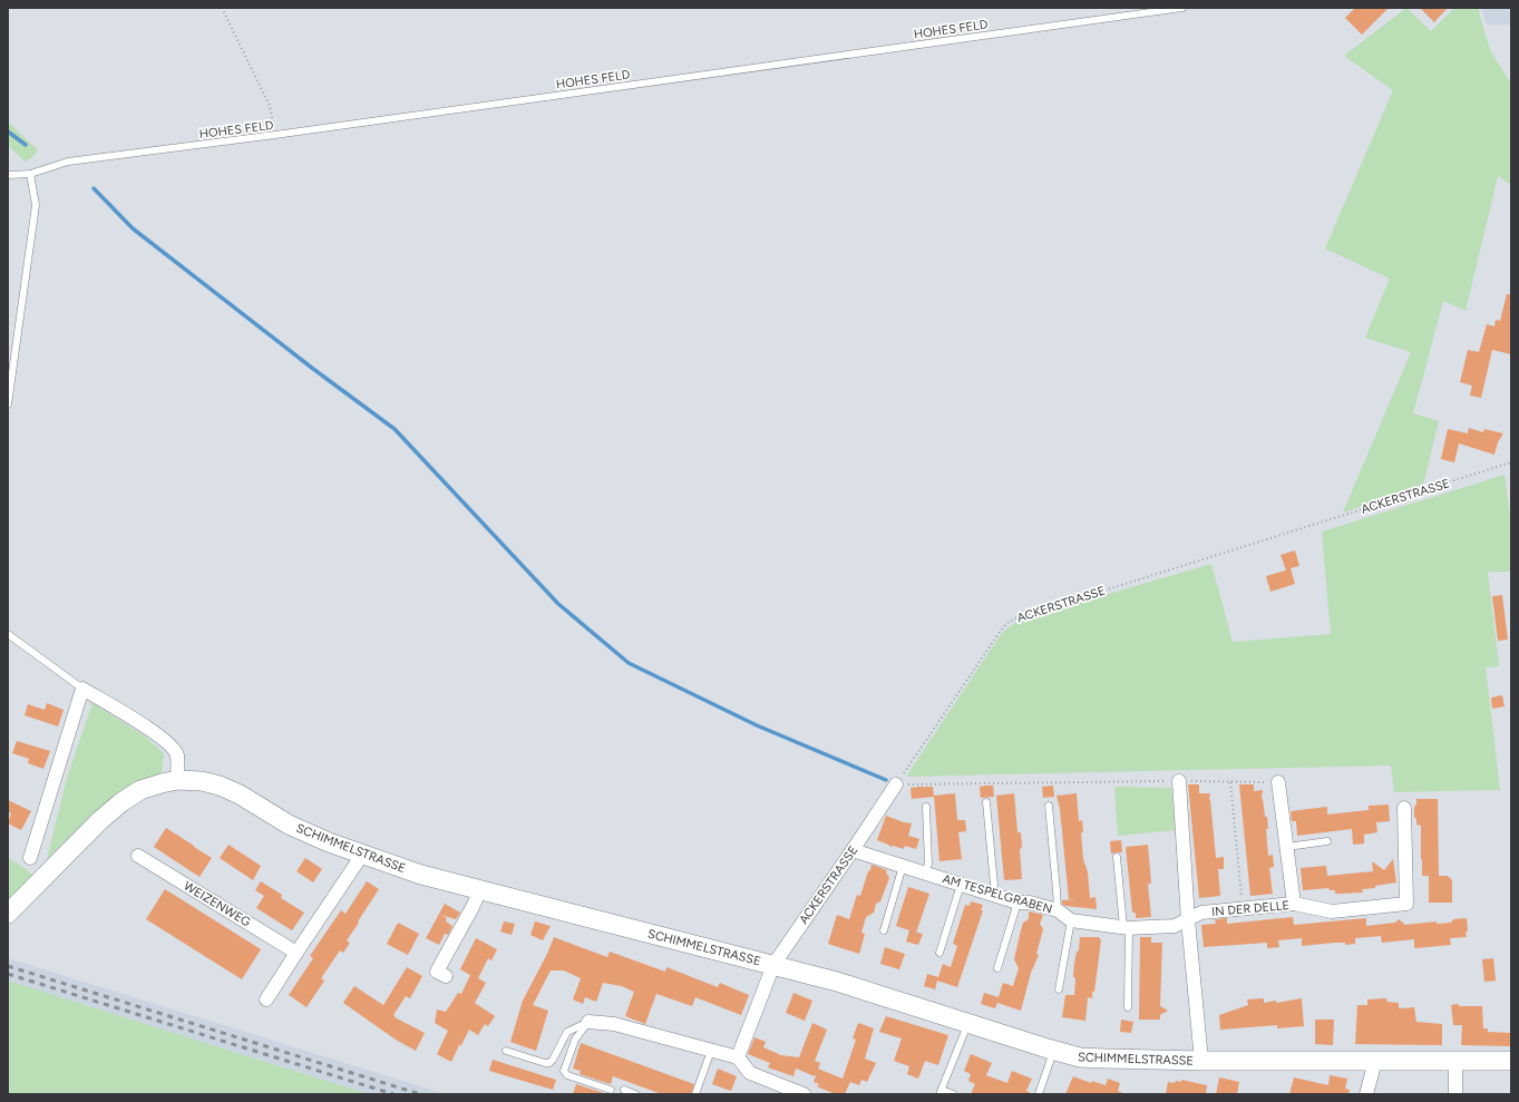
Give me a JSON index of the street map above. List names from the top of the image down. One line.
{"streets":{"street":["ACKERSTRASSE","SCHIMMELSTRASSE","AM TESPELGRABEN","WEIZENWEG","IN DER DELLE"],"lane":["HOHES FELD"]},"crossings":[["ACKERSTRASSE","SCHIMMELSTRASSE"],["ACKERSTRASSE","AM TESPELGRABEN"],["AM TESPELGRABEN","IN DER DELLE"]]}
